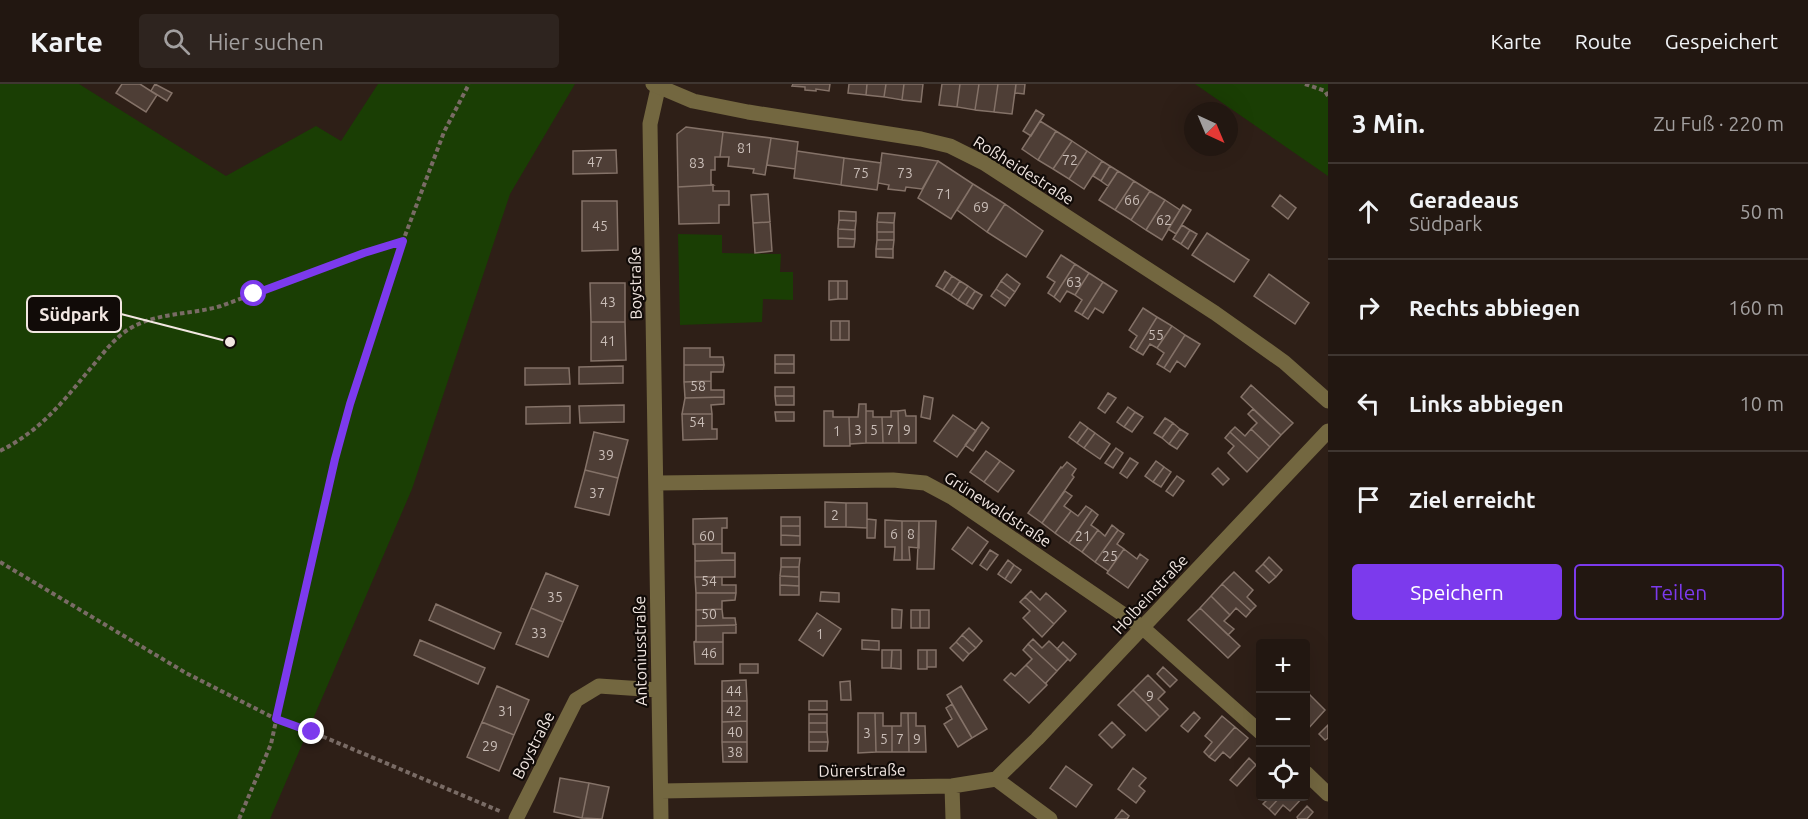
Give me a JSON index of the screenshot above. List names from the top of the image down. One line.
{"streets":{"street":["Roßheidestraße","Boystraße","Grünewaldstraße","Holbeinstraße","Antoniusstraße","Dürerstraße"]},"crossings":[["Roßheidestraße","Boystraße"],["Boystraße","Grünewaldstraße"],["Boystraße","Antoniusstraße"],["Grünewaldstraße","Holbeinstraße"],["Grünewaldstraße","Antoniusstraße"],["Holbeinstraße","Dürerstraße"],["Antoniusstraße","Dürerstraße"]],"places":["Südpark"],"house_numbers":["81","72","47","83","75","73","71","66","69","62","45","63","43","55","41","58","54","3","5","7","9","1","39","37","2","6","8","60","21","25","54","35","50","33","1","46","44","9","31","42","40","3","5","7","9","29","38"],"north":"bottom right","page":{"header":"Karte","search":"Hier suchen","nav":["Karte","Route","Gespeichert"],"heading":["3 Min.","Zu Fuß · 220 m"],"list":[["Geradeaus","Südpark","50 m"],["Rechts abbiegen","160 m"],["Links abbiegen","10 m"],"Ziel erreicht"],"buttons":["Speichern","Teilen"],"map_buttons":["+","−"]}}
